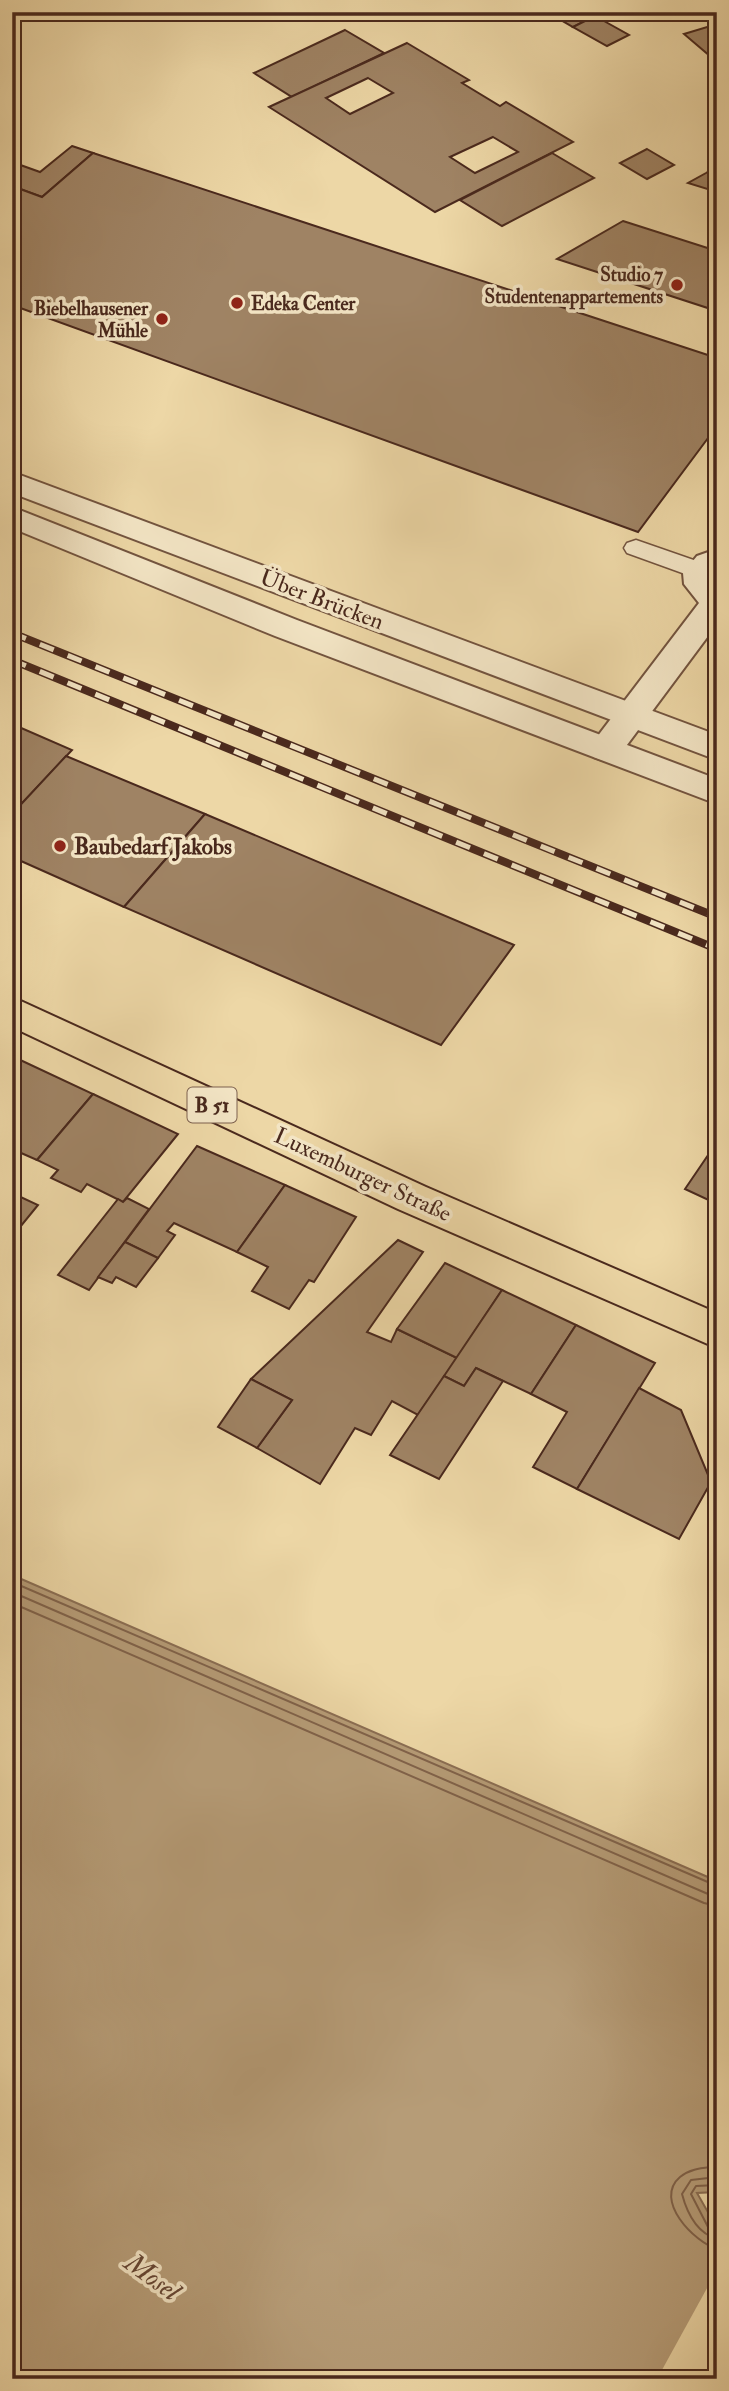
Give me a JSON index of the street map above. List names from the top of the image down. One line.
{"streets":{"main road":["B 51","Luxemburger Straße"],"street":["Über Brücken"]},"water":["Mosel"],"places":["Studio 7 Studentenappartements","Edeka Center","Biebelhausener Mühle","Baubedarf Jakobs"]}
